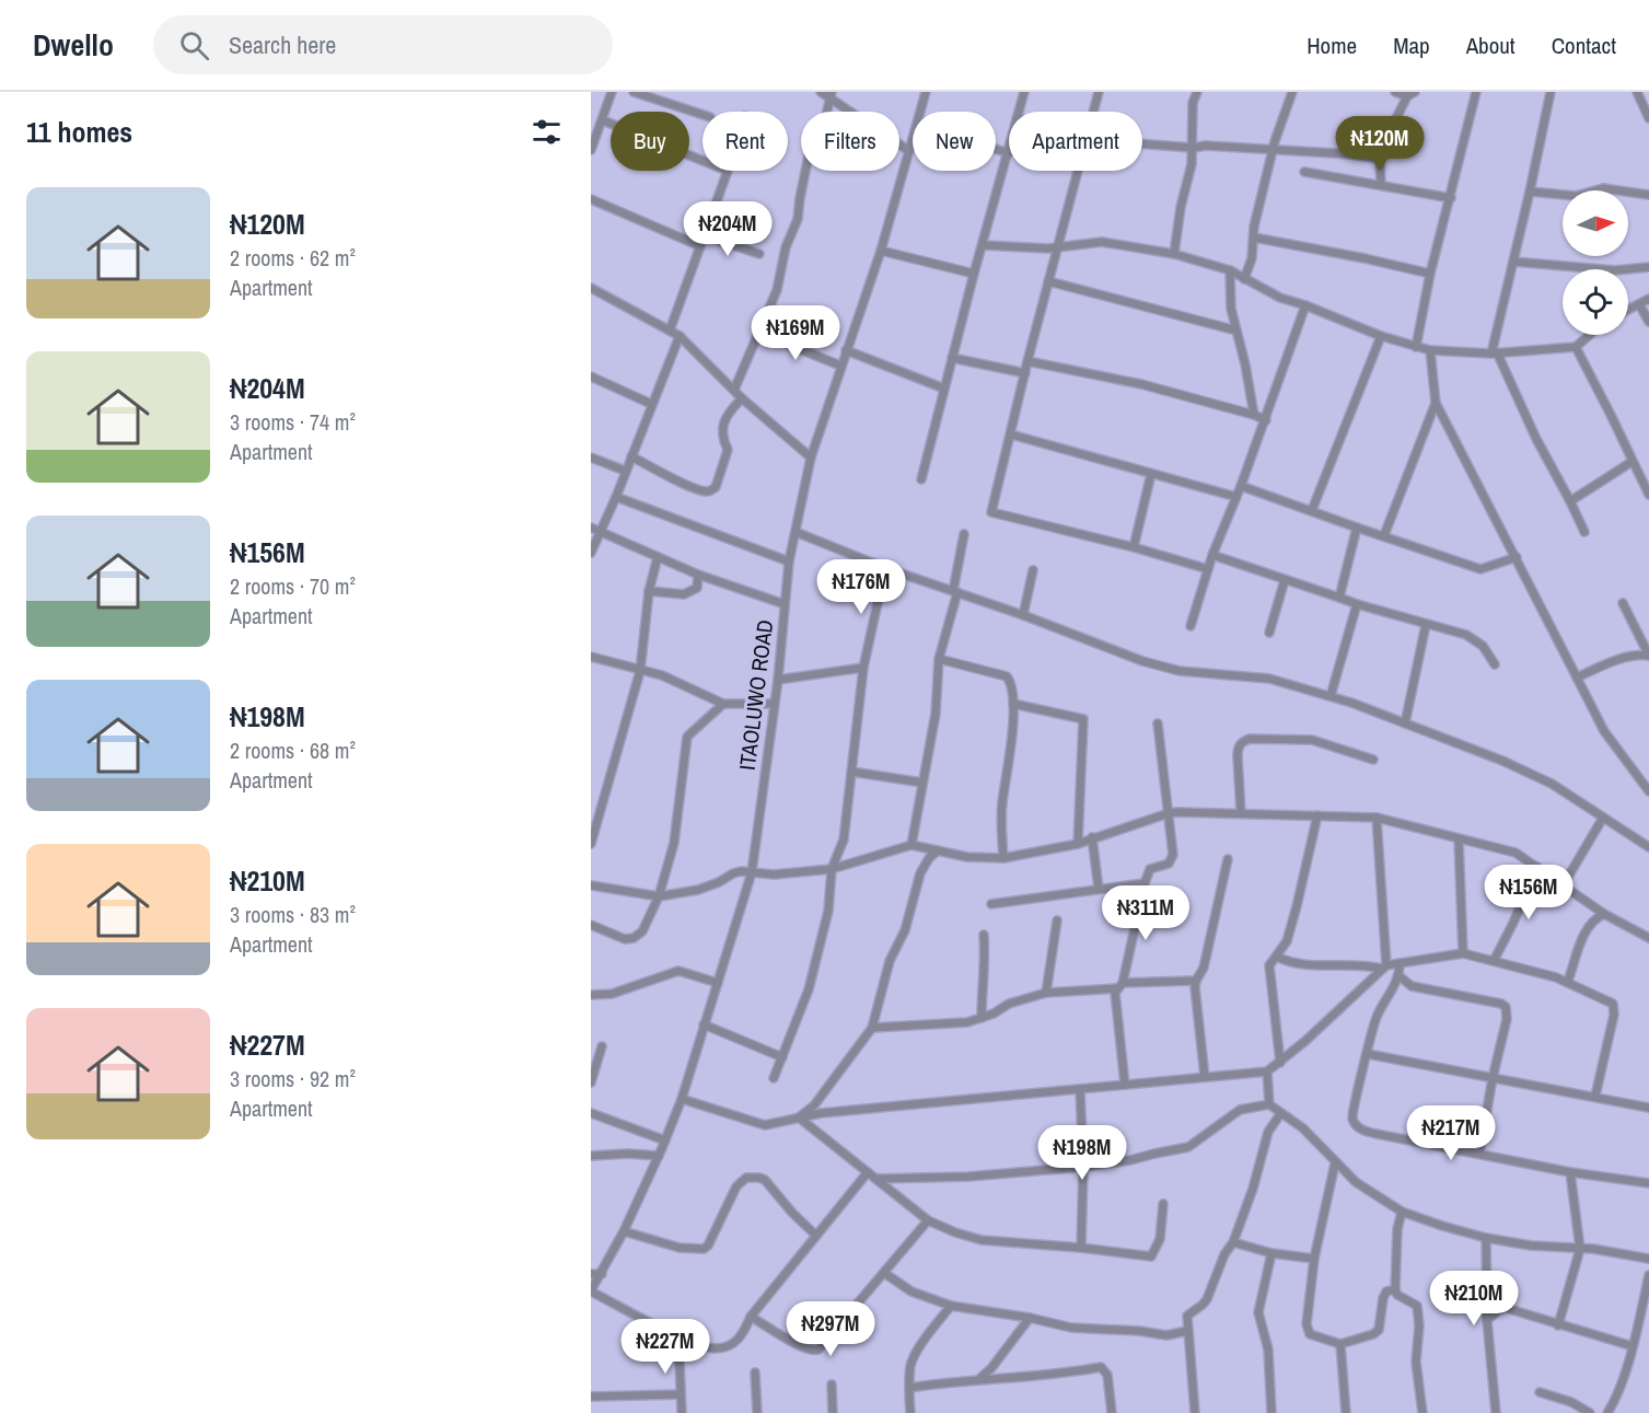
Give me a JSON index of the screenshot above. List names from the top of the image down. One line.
{"streets":{"street":["ITAOLUWO ROAD"]},"north":"right","page":{"header":"Dwello","search":"Search here","nav":["Home","Map","About","Contact"],"heading":"11 homes","chip":["Buy","Rent","Filters","New","Apartment"],"price":["₦120M","₦204M","₦169M","₦176M","₦156M","₦311M","₦217M","₦198M","₦210M","₦297M","₦227M"],"list":[{"name":"₦120M","note":"2 rooms · 62 m² · Apartment"},{"name":"₦204M","note":"3 rooms · 74 m² · Apartment"},{"name":"₦156M","note":"2 rooms · 70 m² · Apartment"},{"name":"₦198M","note":"2 rooms · 68 m² · Apartment"},{"name":"₦210M","note":"3 rooms · 83 m² · Apartment"},{"name":"₦227M","note":"3 rooms · 92 m² · Apartment"}]}}
